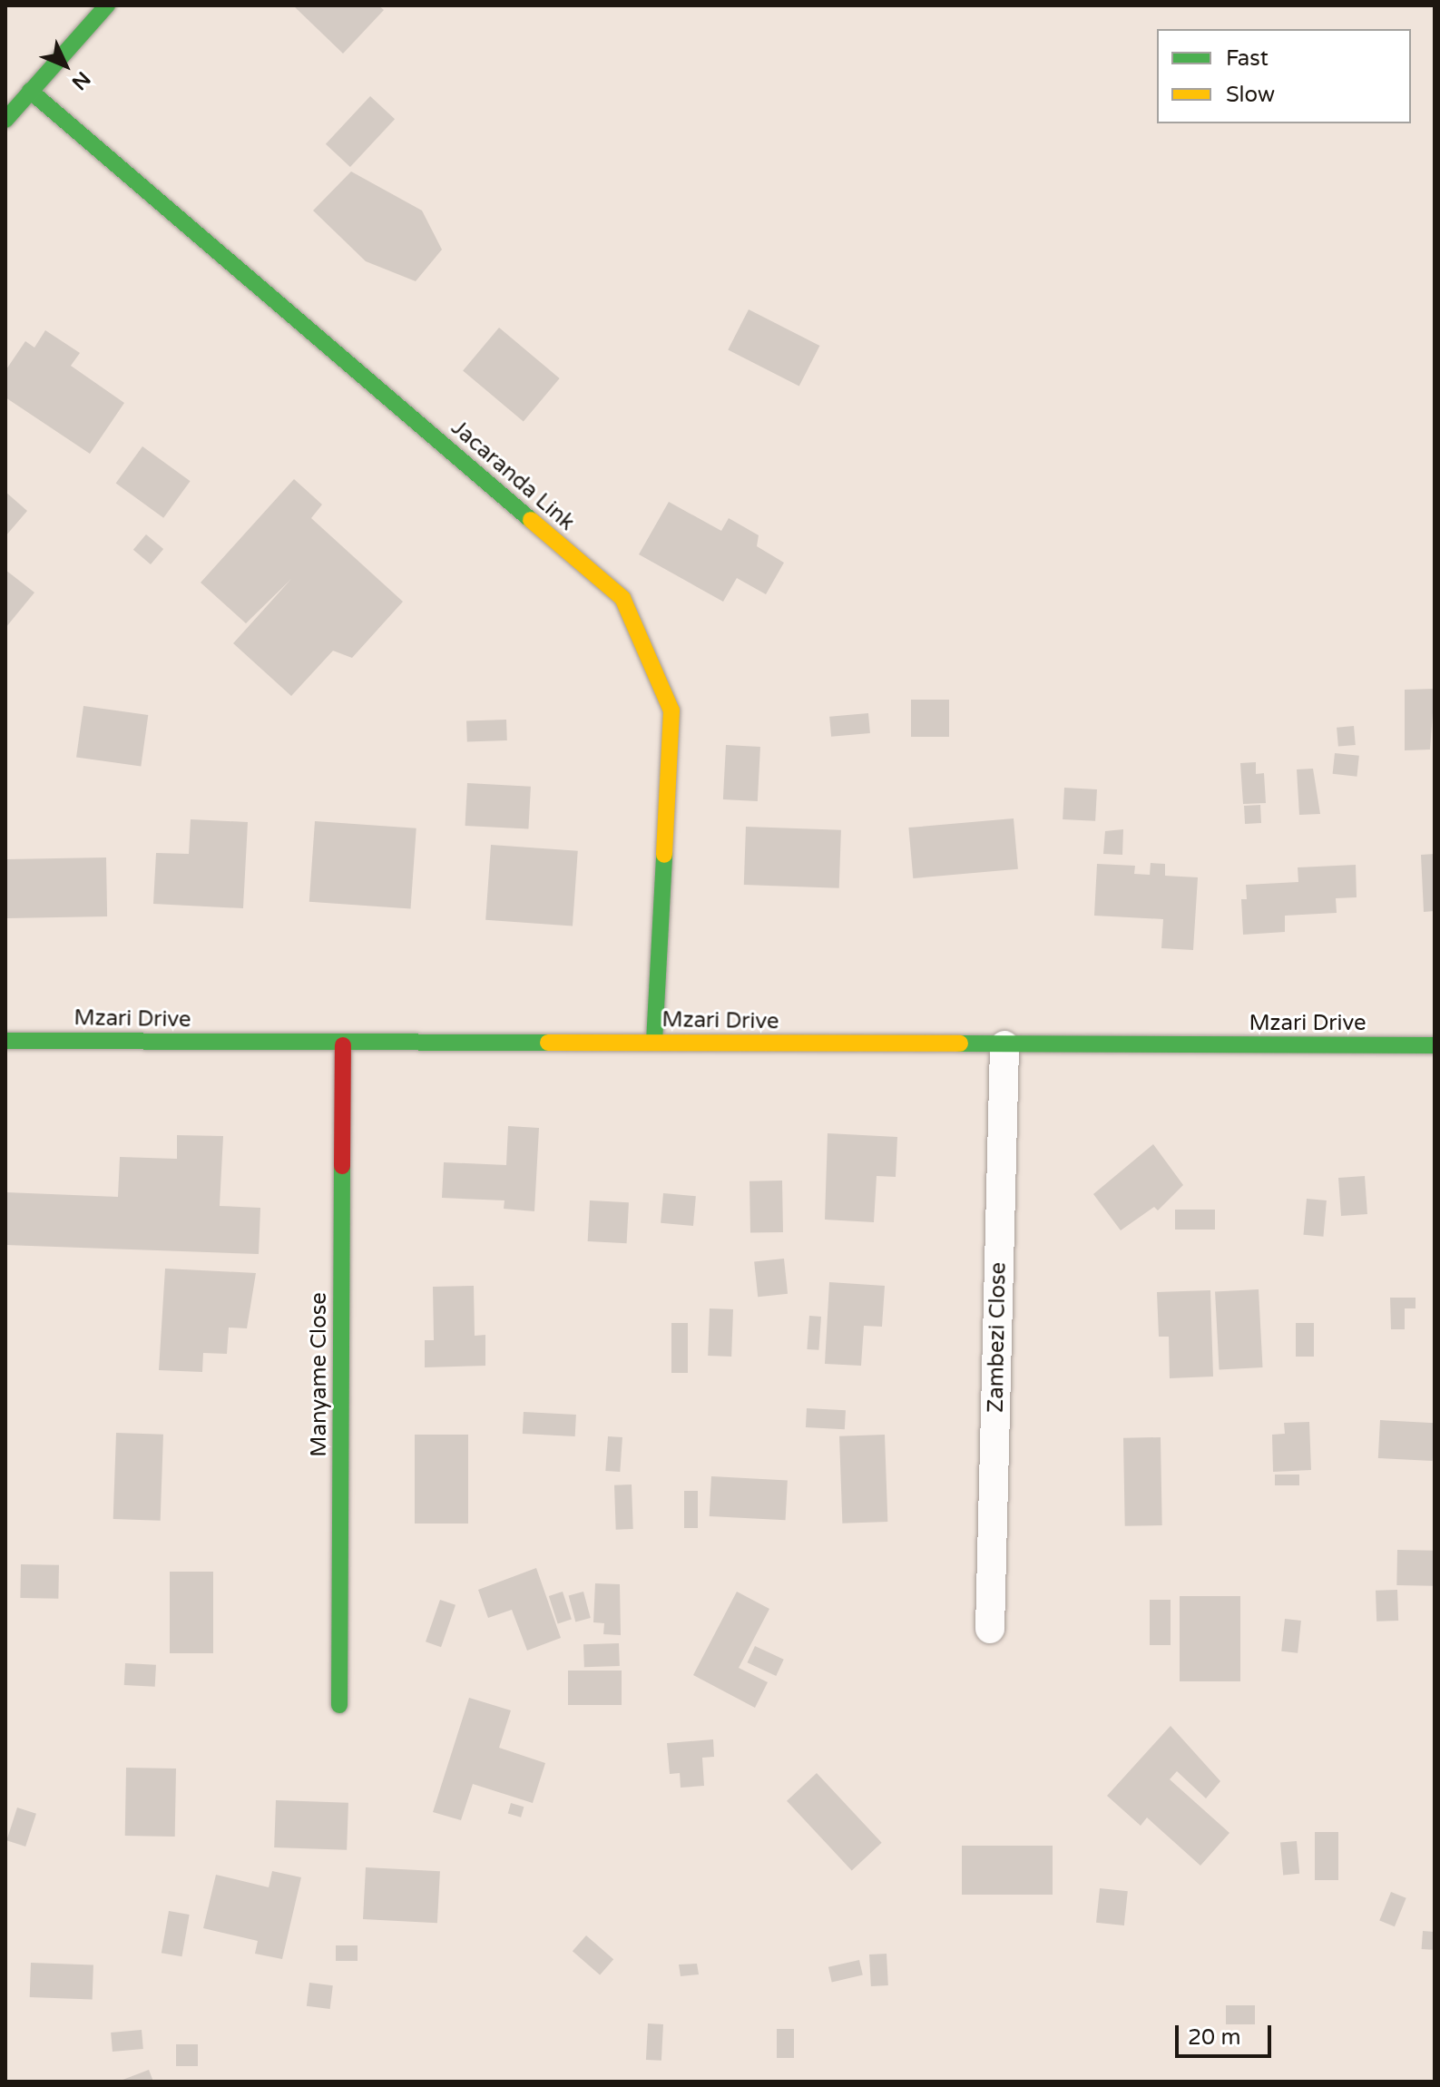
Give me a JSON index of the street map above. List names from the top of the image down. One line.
{"streets":{"street":["Jacaranda Link","Mzari Drive","Zambezi Close","Manyame Close"]},"crossings":[["Jacaranda Link","Mzari Drive"],["Mzari Drive","Zambezi Close"],["Mzari Drive","Manyame Close"]],"legend":["Fast","Slow"],"scale_bar":"20 m","north":"bottom right"}
